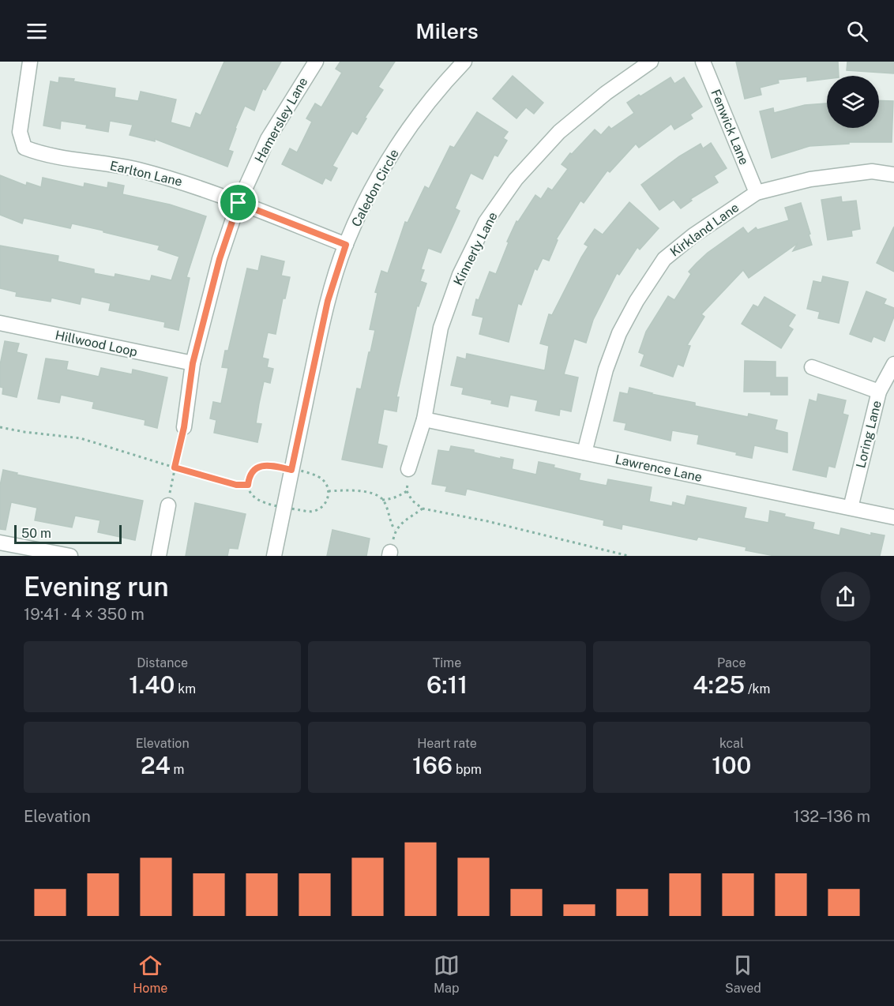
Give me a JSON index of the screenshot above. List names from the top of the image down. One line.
{"streets":{"street":["Hamersley Lane","Fenwick Lane","Earlton Lane","Caledon Circle","Kirkland Lane","Kinnerly Lane","Hillwood Loop","Loring Lane","Lawrence Lane"]},"crossings":[["Hamersley Lane","Earlton Lane"],["Hamersley Lane","Hillwood Loop"],["Fenwick Lane","Kirkland Lane"],["Earlton Lane","Caledon Circle"],["Kirkland Lane","Lawrence Lane"],["Kinnerly Lane","Lawrence Lane"],["Loring Lane","Lawrence Lane"]],"scale_bar":"50 m","page":{"header":"Milers","scale":"50 m","heading":["Evening run","19:41 · 4 × 350 m"],"stats":[["Distance","1.40 km"],["Time","6:11"],["Pace","4:25 /km"],["Elevation","24 m"],["Heart rate","166 bpm"],["kcal","100"]],"chart":["Elevation","132–136 m"],"tabs":["Home","Map","Saved"]}}
